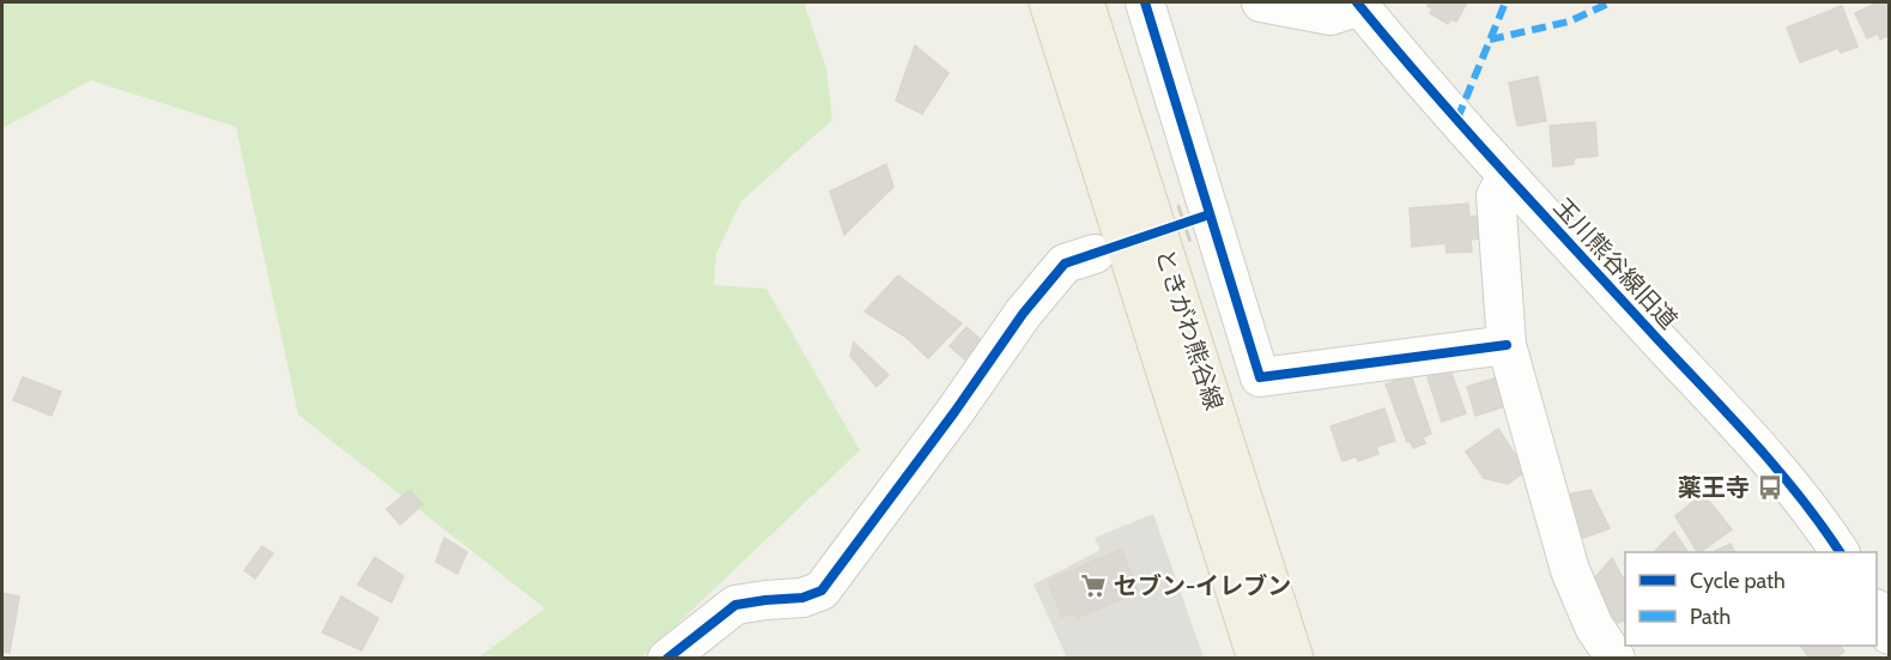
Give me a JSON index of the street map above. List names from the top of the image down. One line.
{"streets":{"main road":["ときがわ熊谷線"],"street":["玉川熊谷線旧道"]},"places":{"bus stop":["薬王寺"],"supermarket":["セブン-イレブン"]},"legend":["Cycle path","Path"]}
